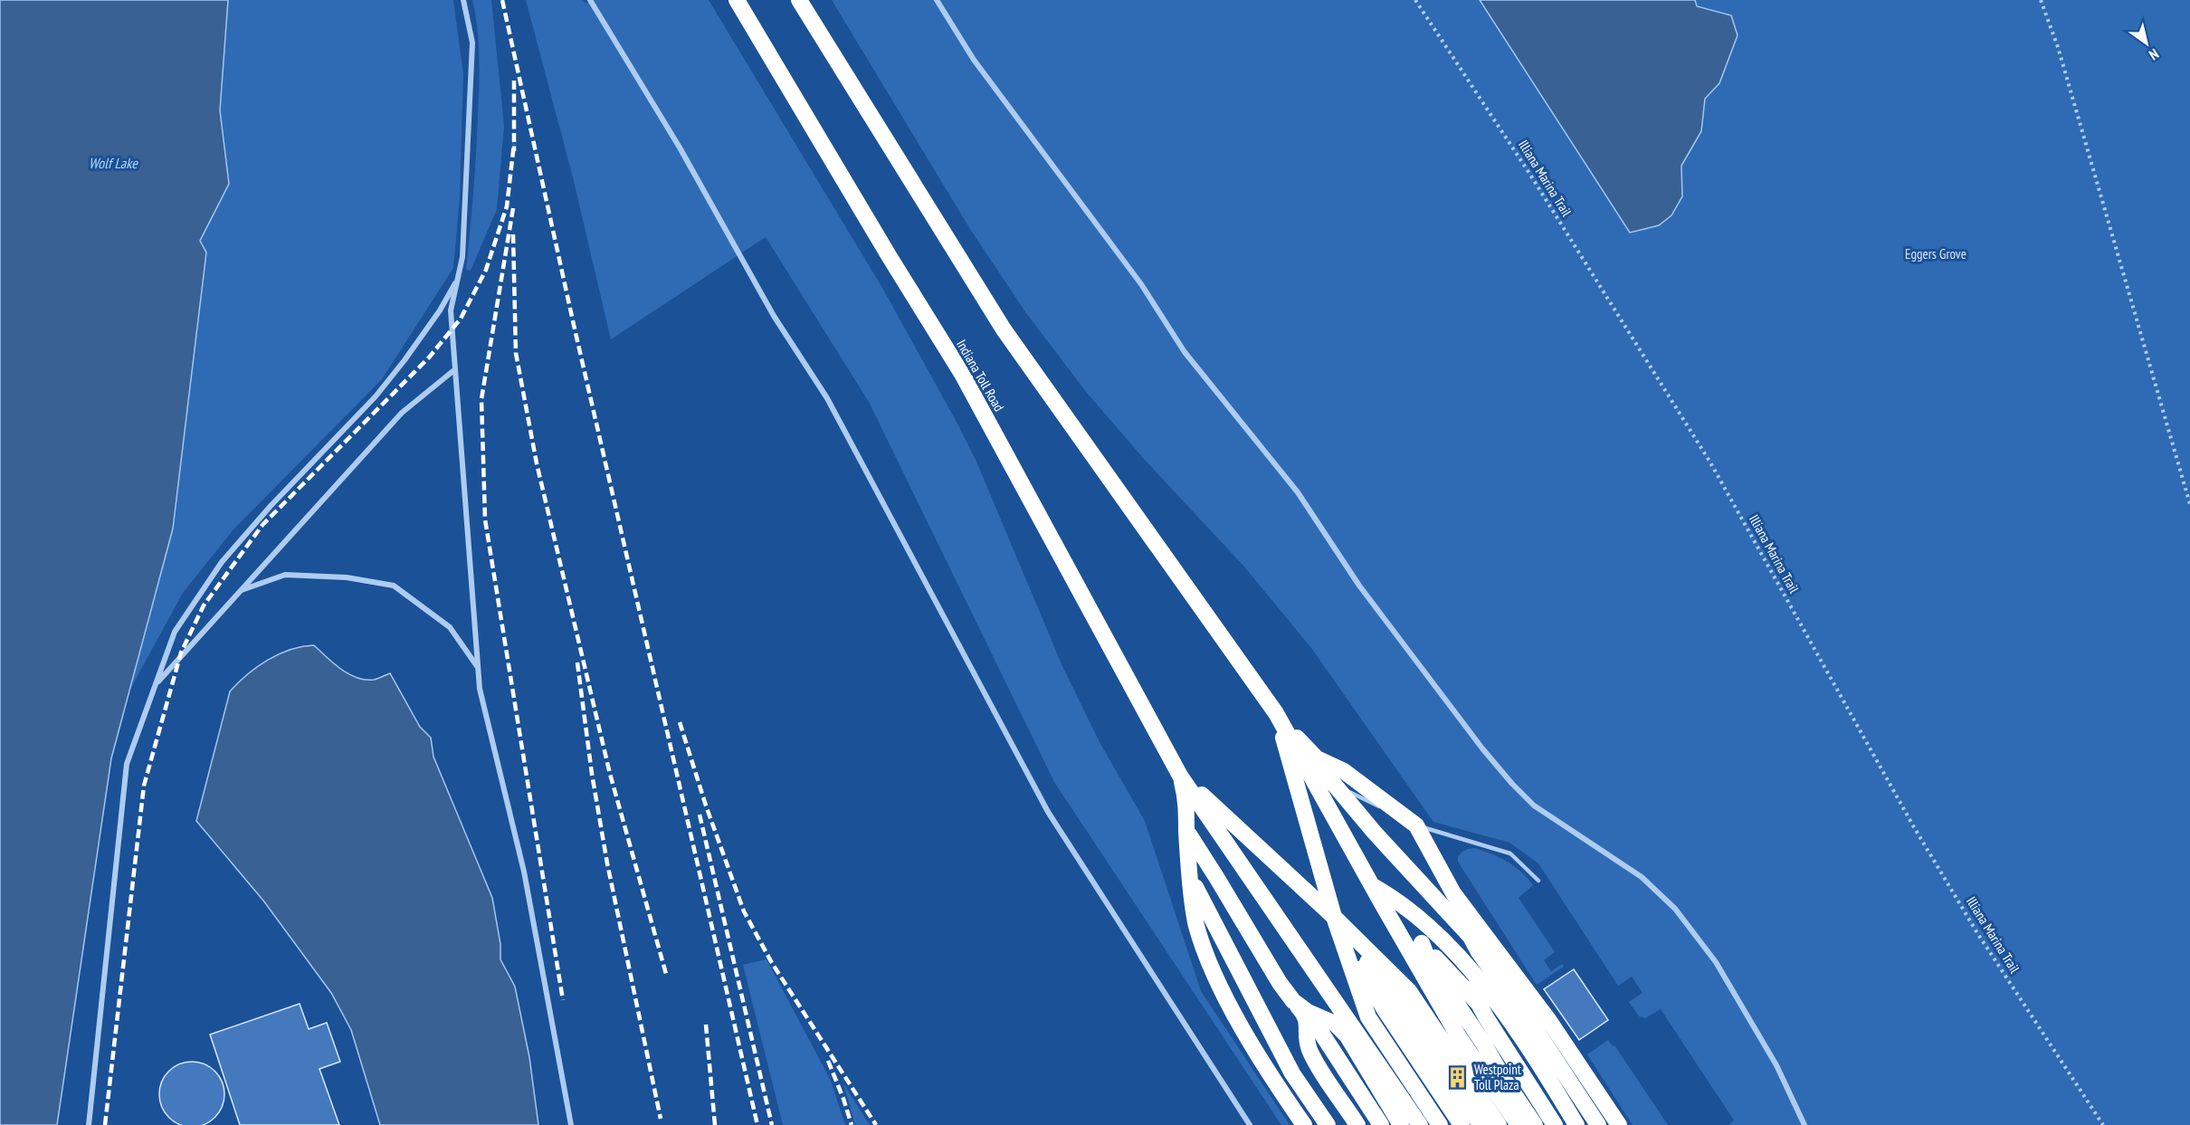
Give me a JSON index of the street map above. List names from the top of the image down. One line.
{"streets":{"highway":["Indiana Toll Road"],"path":["Illiana Marina Trail"]},"water":["Wolf Lake"],"parks":["Eggers Grove"],"places":{"building":["Westpoint Toll Plaza"]},"north":"bottom right"}
